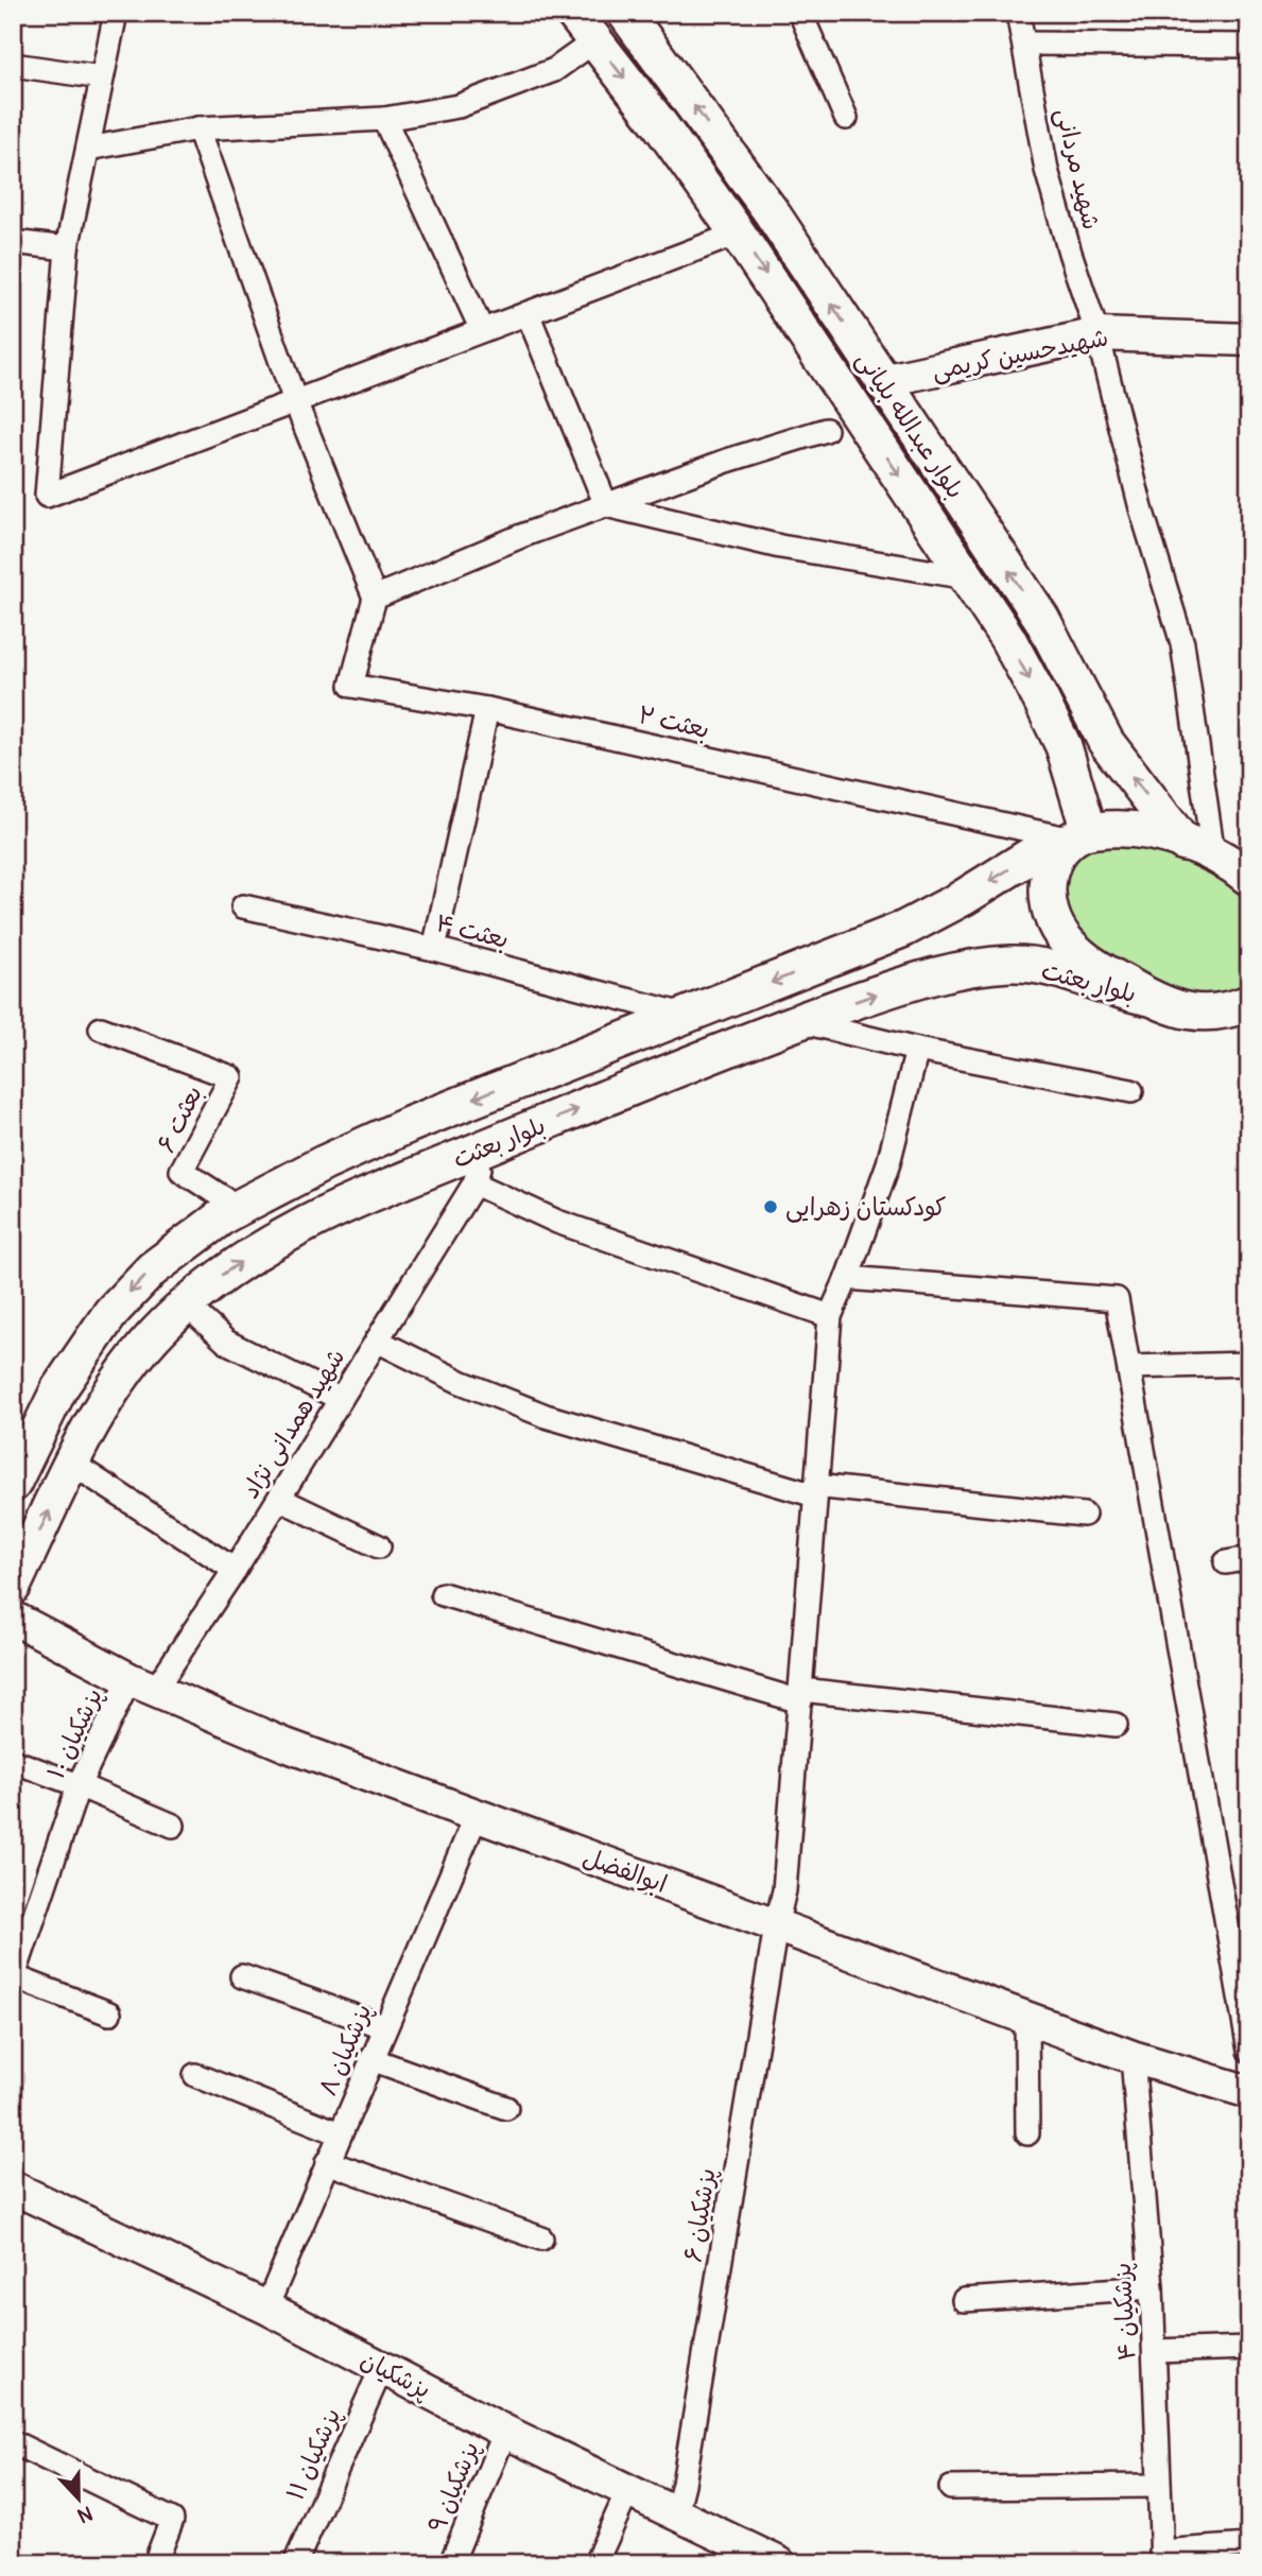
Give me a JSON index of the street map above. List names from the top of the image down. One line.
{"streets":{"main road":["بلوار عبدالله بلیانی","بلوار بعثت"],"street":["شهید مردانی","شهیدحسین کریمی","بعثت ۲","بعثت ۴","بعثت ۶","شهید همدانی نژاد","پزشکیان ۱۰","ابوالفضل","پزشکیان ۸","پزشکیان ۶","پزشکیان ۴","پزشکیان","پزشکیان ۱۱","پزشکیان ۹"]},"crossings":[["شهید مردانی","شهیدحسین کریمی"],["شهید مردانی","بلوار عبدالله بلیانی"],["شهید مردانی","بلوار بعثت"],["شهیدحسین کریمی","بلوار عبدالله بلیانی"],["بلوار عبدالله بلیانی","بعثت ۲"],["بلوار عبدالله بلیانی","بلوار بعثت"],["بعثت ۲","بلوار بعثت"],["بعثت ۴","بلوار بعثت"],["بلوار بعثت","بعثت ۶"],["بلوار بعثت","شهید همدانی نژاد"],["شهید همدانی نژاد","پزشکیان ۱۰"],["شهید همدانی نژاد","ابوالفضل"],["پزشکیان ۱۰","ابوالفضل"],["ابوالفضل","پزشکیان ۸"],["ابوالفضل","پزشکیان ۶"],["ابوالفضل","پزشکیان ۴"],["پزشکیان ۸","پزشکیان"],["پزشکیان ۶","پزشکیان"],["پزشکیان","پزشکیان ۱۱"],["پزشکیان","پزشکیان ۹"]],"places":["کودکستان زهرایی"],"north":"bottom"}
